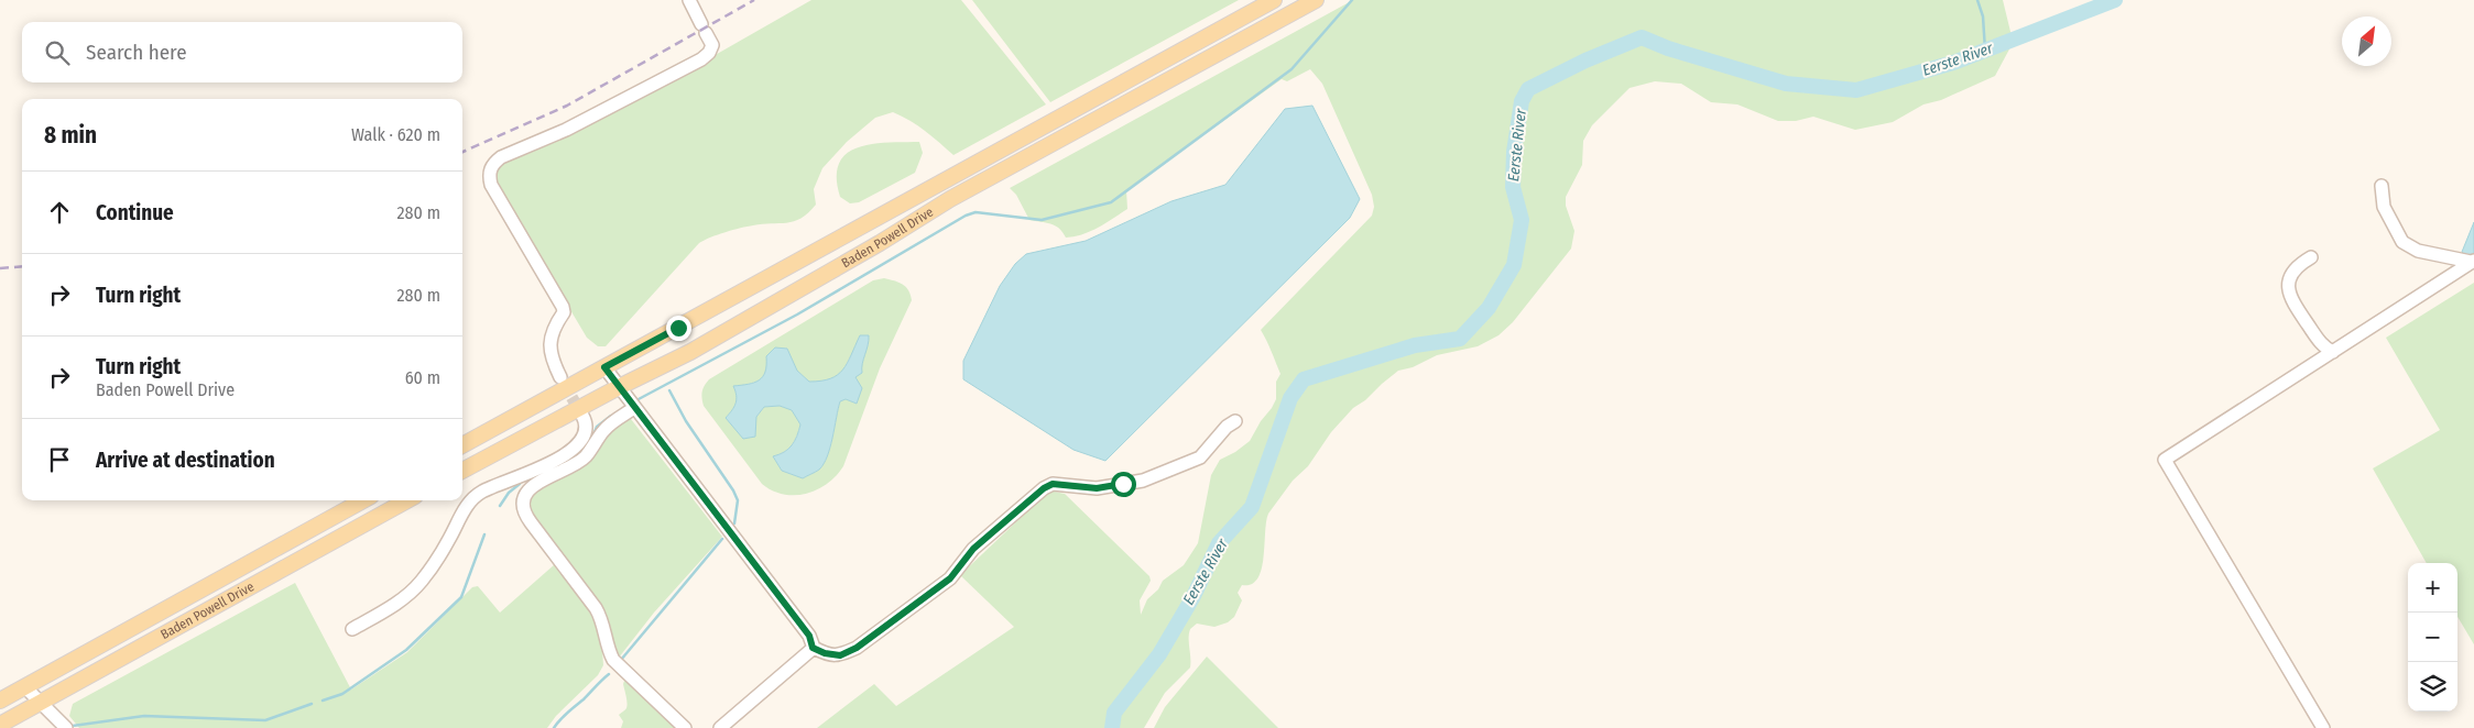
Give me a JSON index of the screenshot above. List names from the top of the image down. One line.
{"streets":{"main road":["Baden Powell Drive"]},"water":["Eerste River"],"north":"top right","page":{"search":"Search here","heading":["8 min","Walk · 620 m"],"list":[["Continue","280 m"],["Turn right","280 m"],["Turn right","Baden Powell Drive","60 m"],"Arrive at destination"],"map_buttons":["+","−"]}}
